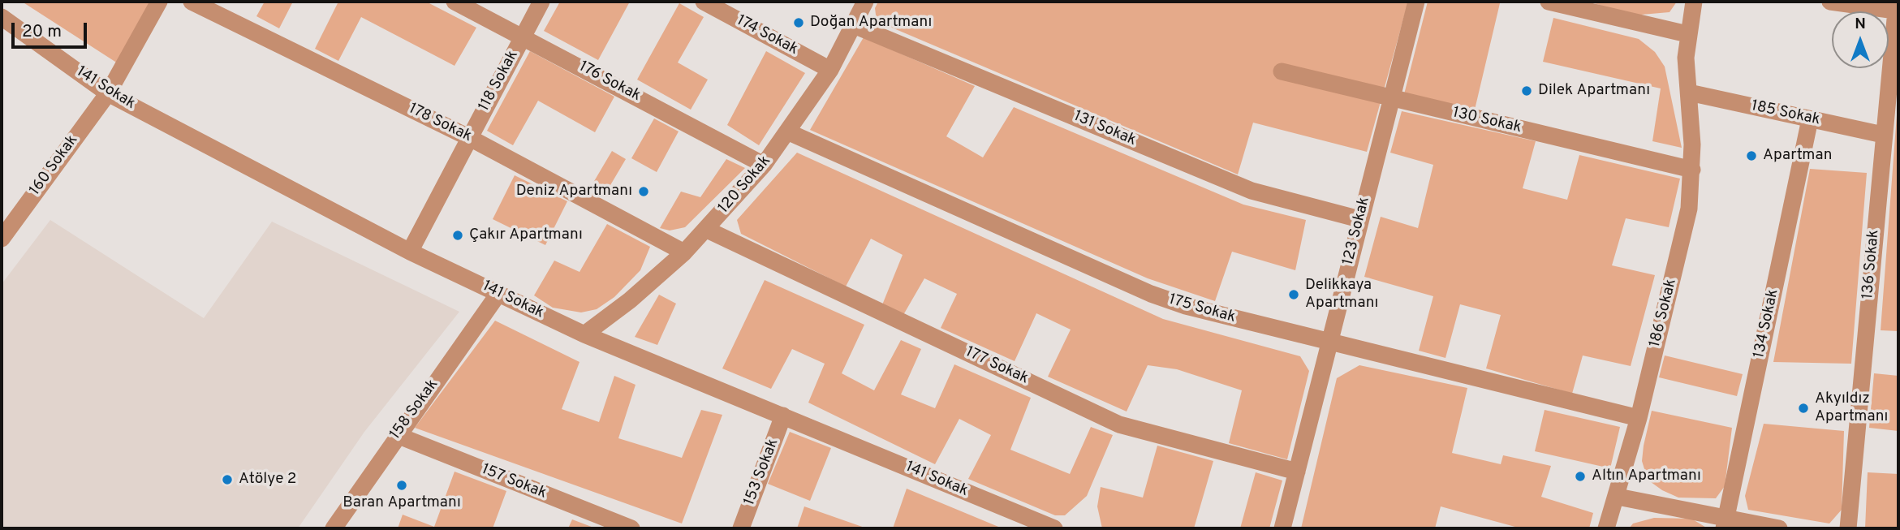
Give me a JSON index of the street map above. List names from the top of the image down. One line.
{"streets":{"street":["174 Sokak","118 Sokak","176 Sokak","141 Sokak","185 Sokak","130 Sokak","178 Sokak","131 Sokak","160 Sokak","120 Sokak","123 Sokak","136 Sokak","175 Sokak","186 Sokak","134 Sokak","177 Sokak","158 Sokak","153 Sokak","157 Sokak"]},"crossings":[["174 Sokak","120 Sokak"],["118 Sokak","176 Sokak"],["118 Sokak","141 Sokak"],["118 Sokak","178 Sokak"],["176 Sokak","120 Sokak"],["141 Sokak","160 Sokak"],["141 Sokak","120 Sokak"],["141 Sokak","158 Sokak"],["141 Sokak","153 Sokak"],["185 Sokak","136 Sokak"],["185 Sokak","186 Sokak"],["185 Sokak","134 Sokak"],["130 Sokak","123 Sokak"],["130 Sokak","186 Sokak"],["178 Sokak","120 Sokak"],["131 Sokak","120 Sokak"],["131 Sokak","123 Sokak"],["120 Sokak","175 Sokak"],["120 Sokak","177 Sokak"],["123 Sokak","175 Sokak"],["123 Sokak","177 Sokak"],["175 Sokak","186 Sokak"],["158 Sokak","157 Sokak"]],"places":["Doğan Apartmanı","Dilek Apartmanı","Apartman","Deniz Apartmanı","Çakır Apartmanı","Delikkaya Apartmanı","Akyıldız Apartmanı","Altın Apartmanı","Atölye 2","Baran Apartmanı"],"scale_bar":"20 m","north":"top"}
